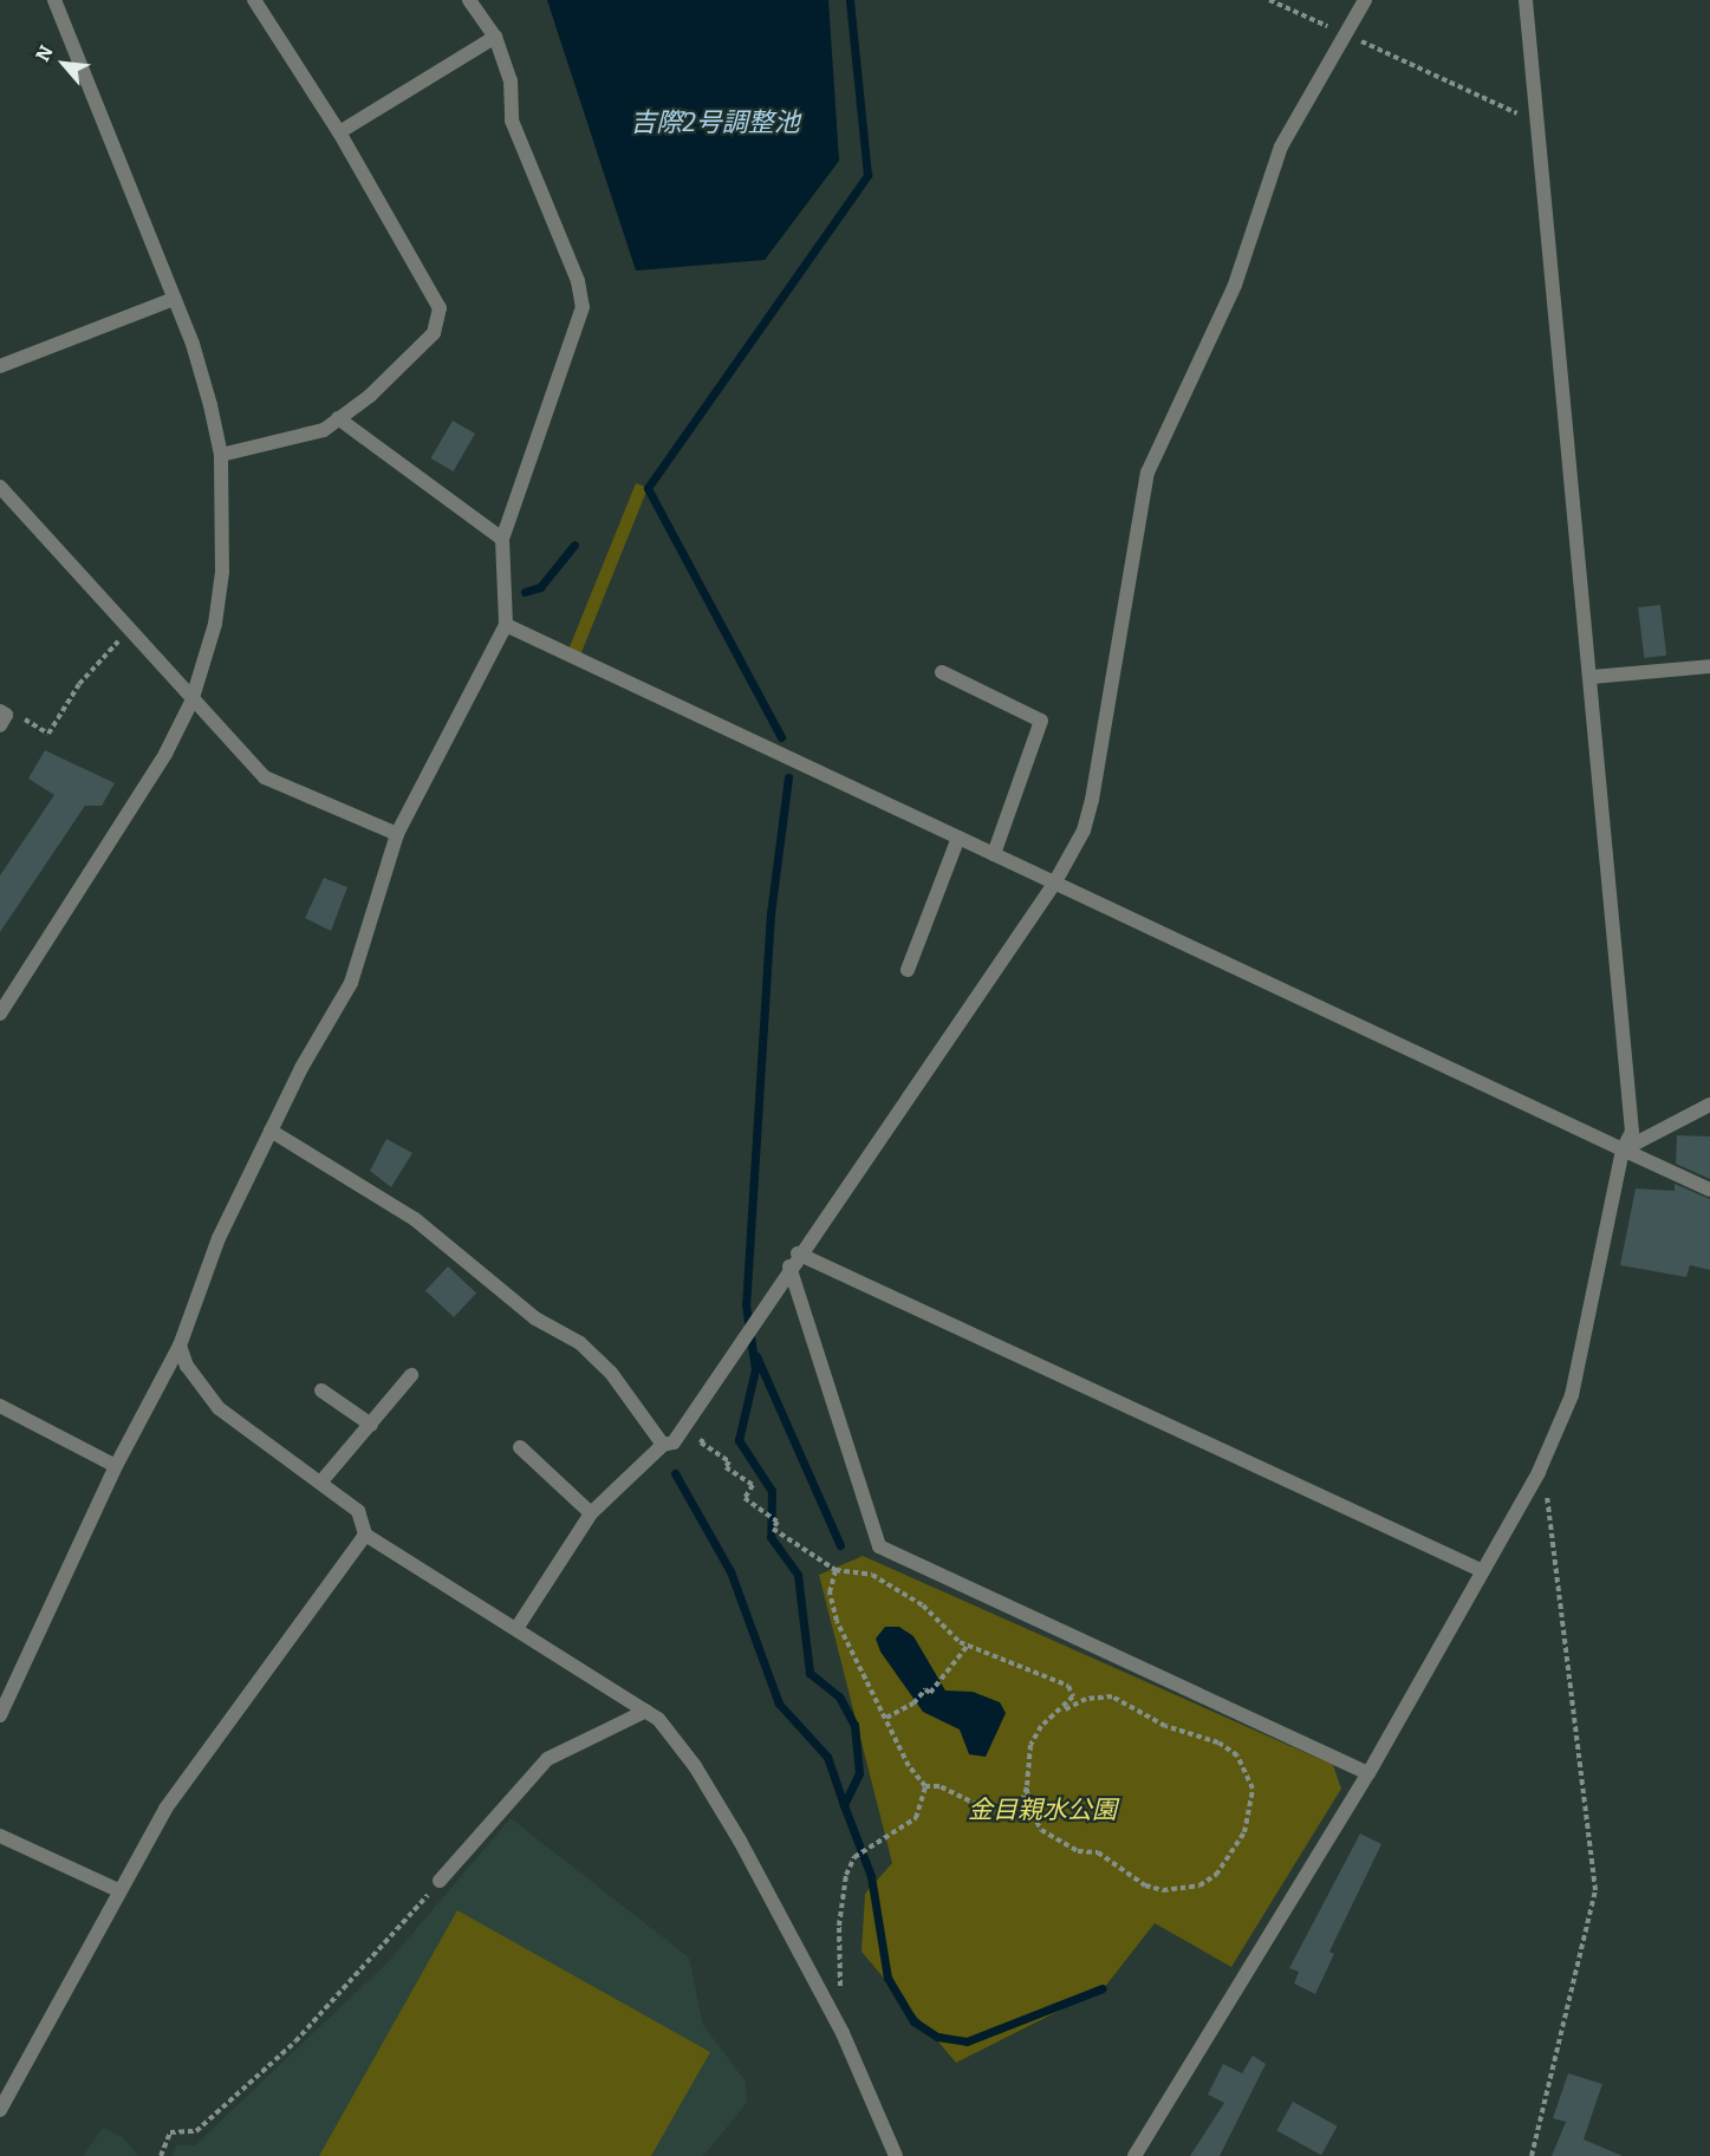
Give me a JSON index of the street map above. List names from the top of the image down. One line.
{"water":["吉際2号調整池"],"parks":["金目親水公園"],"north":"top left"}
